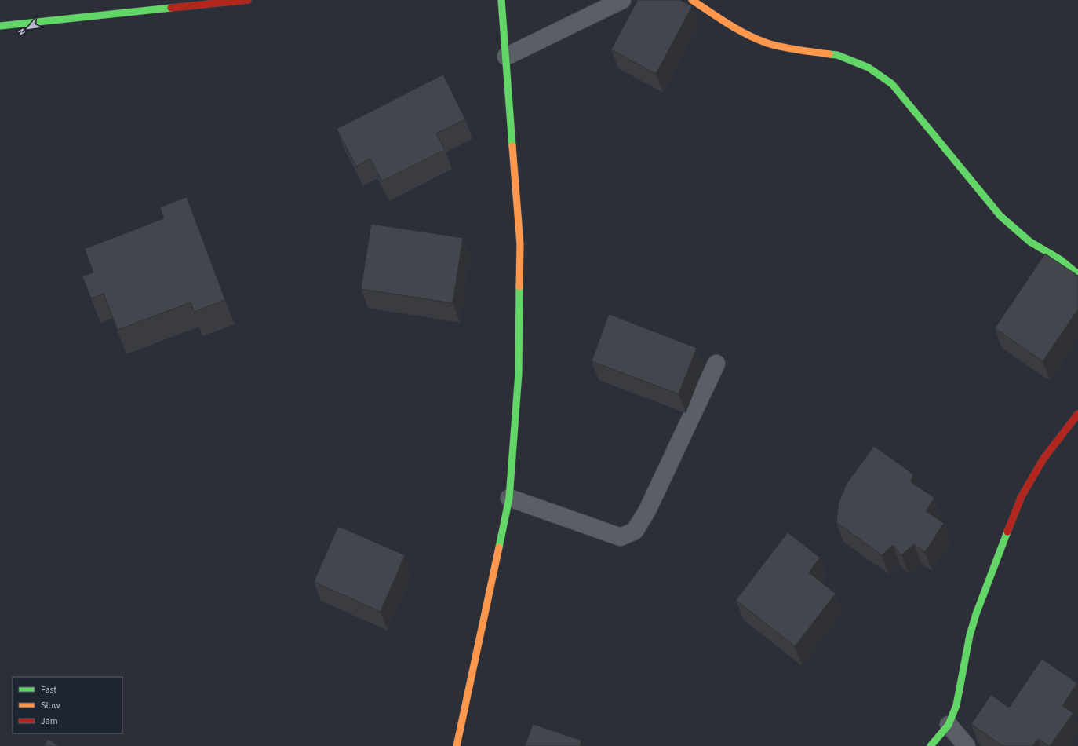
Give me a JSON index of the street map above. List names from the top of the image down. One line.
{"legend":["Fast","Slow","Jam"],"north":"bottom left"}
